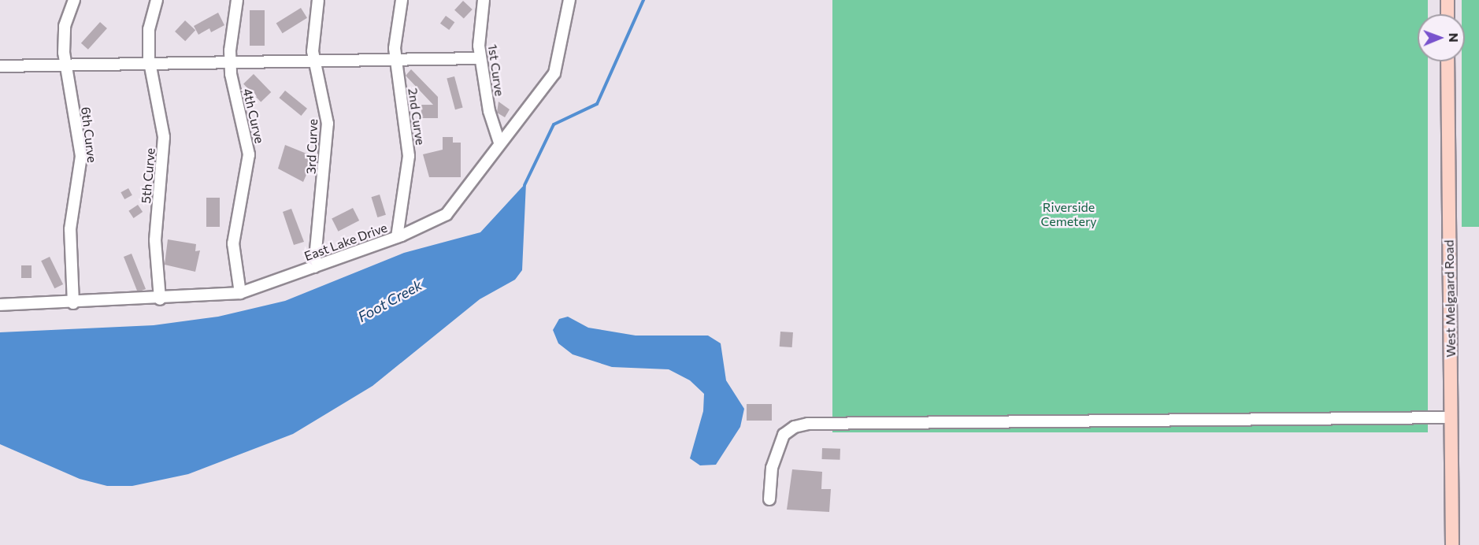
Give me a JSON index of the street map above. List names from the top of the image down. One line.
{"streets":{"main road":["West Melgaard Road"],"street":["1st Curve","4th Curve","2nd Curve","6th Curve","3rd Curve","5th Curve","East Lake Drive"]},"crossings":[["1st Curve","East Lake Drive"],["4th Curve","East Lake Drive"],["2nd Curve","East Lake Drive"],["6th Curve","East Lake Drive"],["3rd Curve","East Lake Drive"],["5th Curve","East Lake Drive"]],"water":["Foot Creek"],"parks":["Riverside Cemetery"],"north":"right"}
